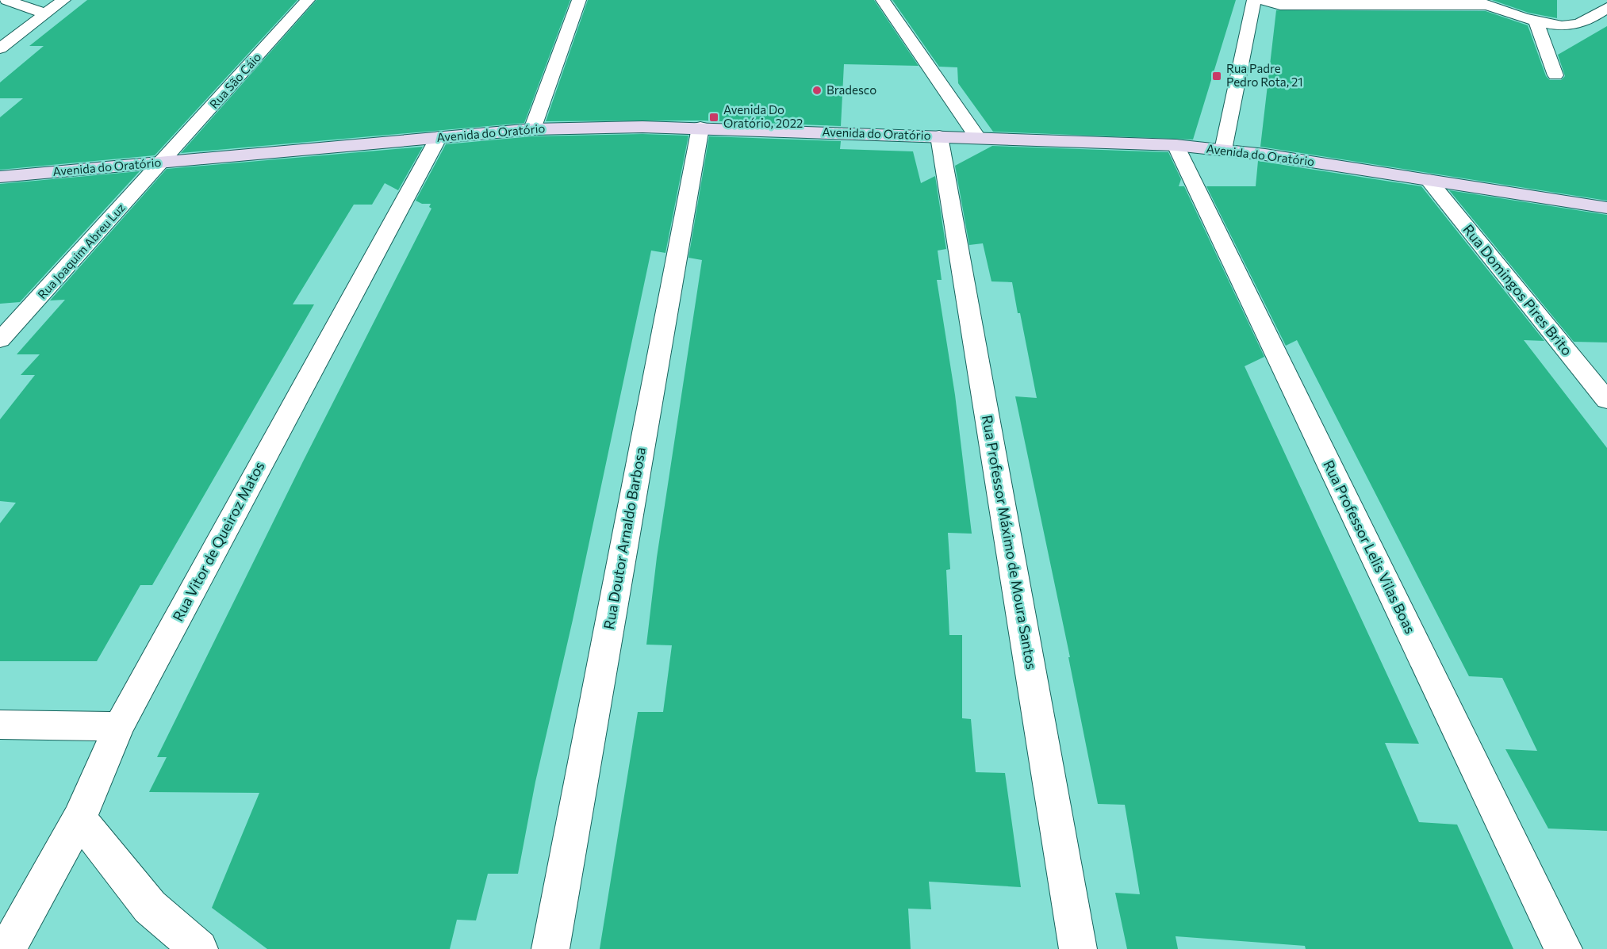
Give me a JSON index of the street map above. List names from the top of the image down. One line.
{"streets":{"main road":["Avenida do Oratório"],"street":["Rua São Cáio","Rua Joaquim Abreu Luz","Rua Domingos Pires Brito","Rua Doutor Arnaldo Barbosa","Rua Vitor de Queiroz Matos","Rua Professor Máximo de Moura Santos","Rua Professor Lelis Vilas Boas"]},"crossings":[["Rua São Cáio","Avenida do Oratório"],["Rua São Cáio","Rua Joaquim Abreu Luz"],["Avenida do Oratório","Rua Joaquim Abreu Luz"],["Avenida do Oratório","Rua Domingos Pires Brito"],["Avenida do Oratório","Rua Doutor Arnaldo Barbosa"],["Avenida do Oratório","Rua Vitor de Queiroz Matos"],["Avenida do Oratório","Rua Professor Máximo de Moura Santos"],["Avenida do Oratório","Rua Professor Lelis Vilas Boas"]],"places":{"transit":["Rua Padre Pedro Rota, 21","Avenida Do Oratório, 2022"],"other":["Bradesco"]}}
